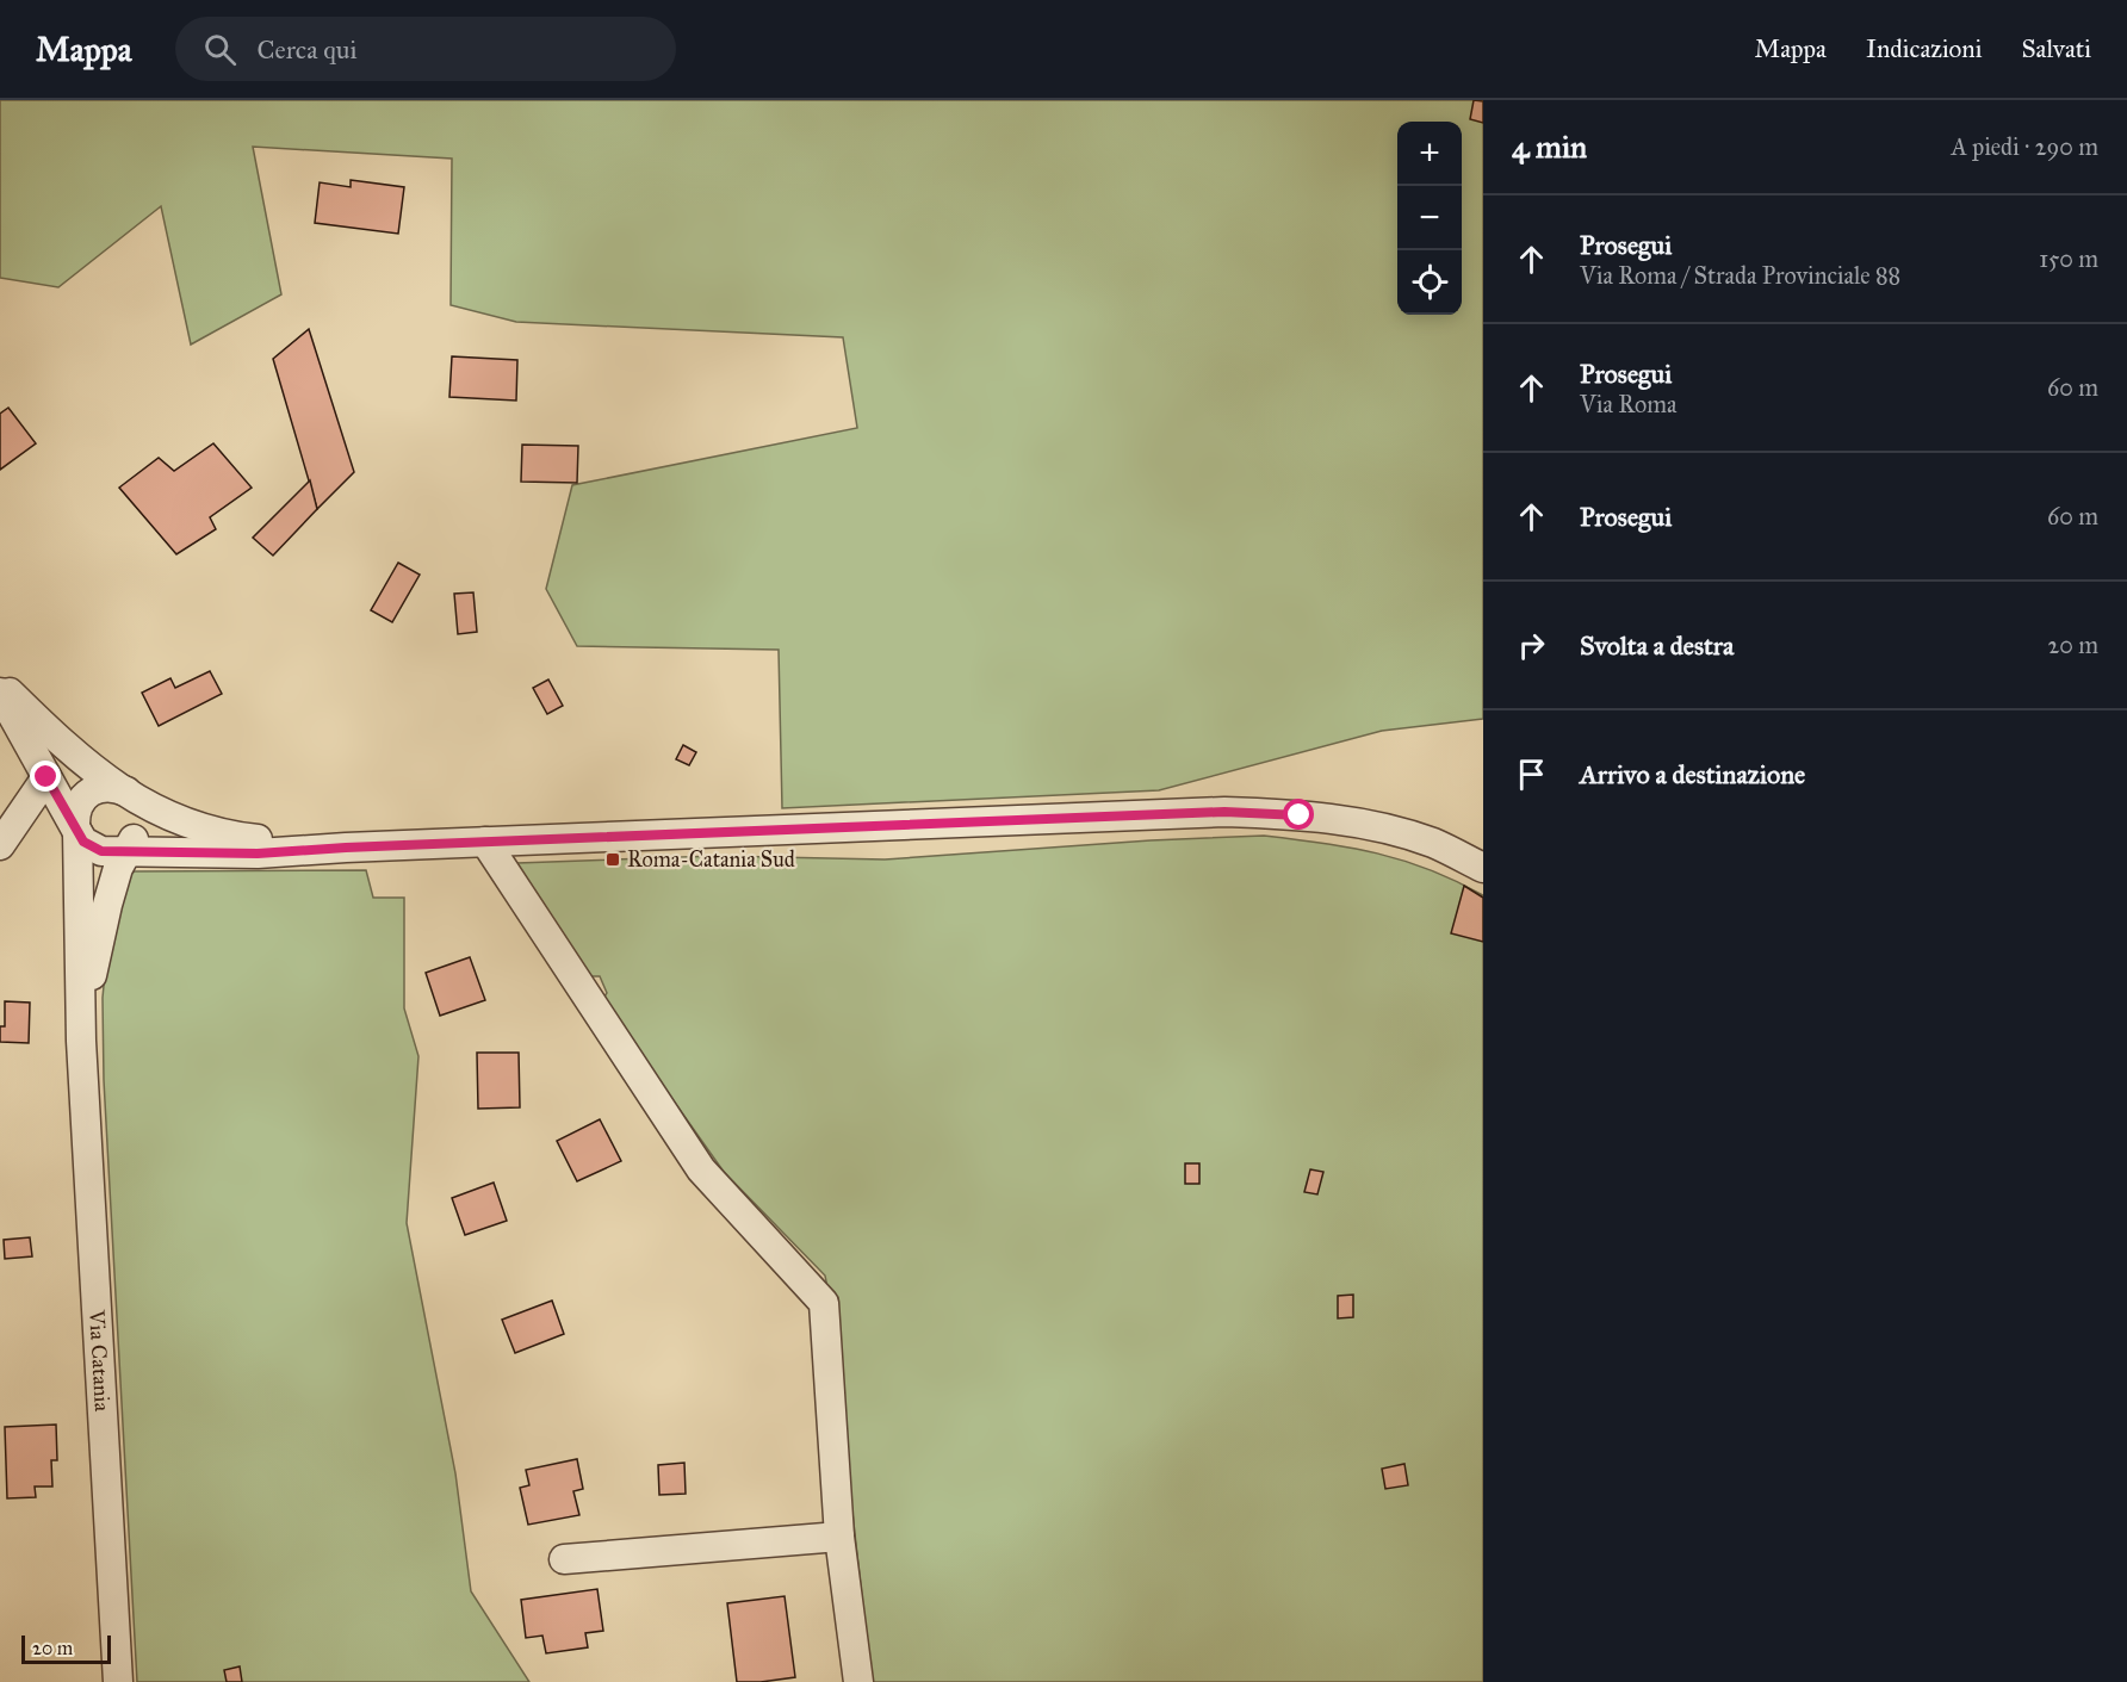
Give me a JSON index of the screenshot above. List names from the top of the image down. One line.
{"streets":{"street":["Via Catania"]},"places":{"transit":["Roma-Catania Sud"]},"scale_bar":"20 m","page":{"header":"Mappa","search":"Cerca qui","nav":["Mappa","Indicazioni","Salvati"],"heading":["4 min","A piedi · 290 m"],"map_buttons":["+","−"],"list":[["Prosegui","Via Roma / Strada Provinciale 88","150 m"],["Prosegui","Via Roma","60 m"],["Prosegui","60 m"],["Svolta a destra","20 m"],"Arrivo a destinazione"],"scale":"20 m"}}
